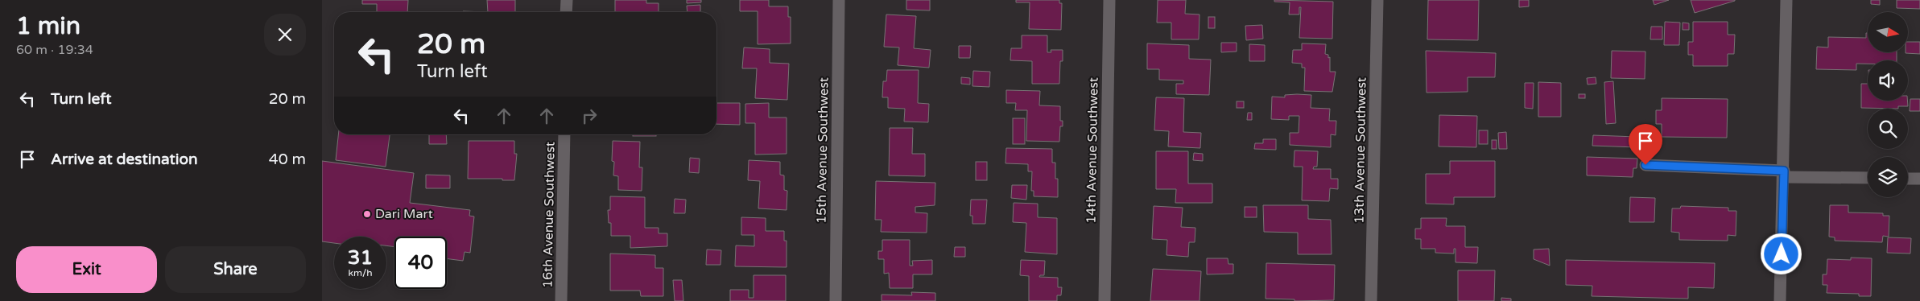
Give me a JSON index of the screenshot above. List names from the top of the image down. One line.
{"streets":{"street":["15th Avenue Southwest","14th Avenue Southwest","13th Avenue Southwest","16th Avenue Southwest"]},"places":["Dari Mart"],"north":"right","page":{"heading":["1 min","60 m · 19:34"],"turn":["20 m","Turn left"],"list":[{"name":"Turn left","value":"20 m"},{"name":"Arrive at destination","value":"40 m"}],"speed":"31 km/h","limit":"40","buttons":["Exit","Share"]}}
